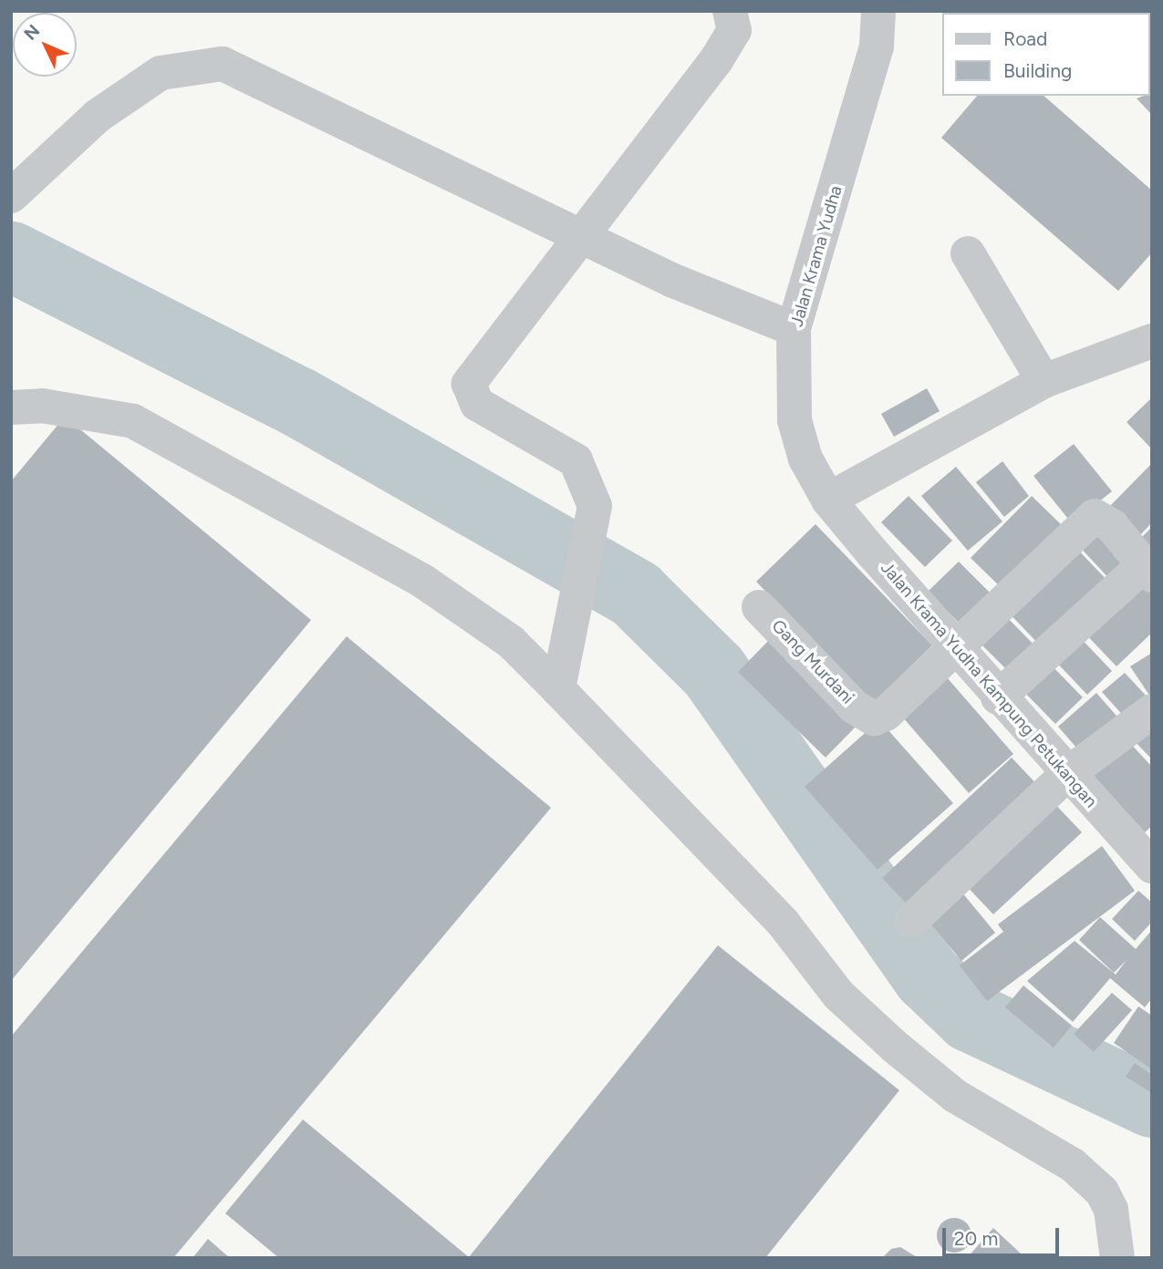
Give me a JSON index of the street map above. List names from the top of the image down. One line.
{"streets":{"street":["Jalan Krama Yudha","Gang Murdani","Jalan Krama Yudha Kampung Petukangan"]},"crossings":[["Jalan Krama Yudha","Jalan Krama Yudha Kampung Petukangan"],["Gang Murdani","Jalan Krama Yudha Kampung Petukangan"]],"legend":["Road","Building"],"scale_bar":"20 m","north":"top left"}
